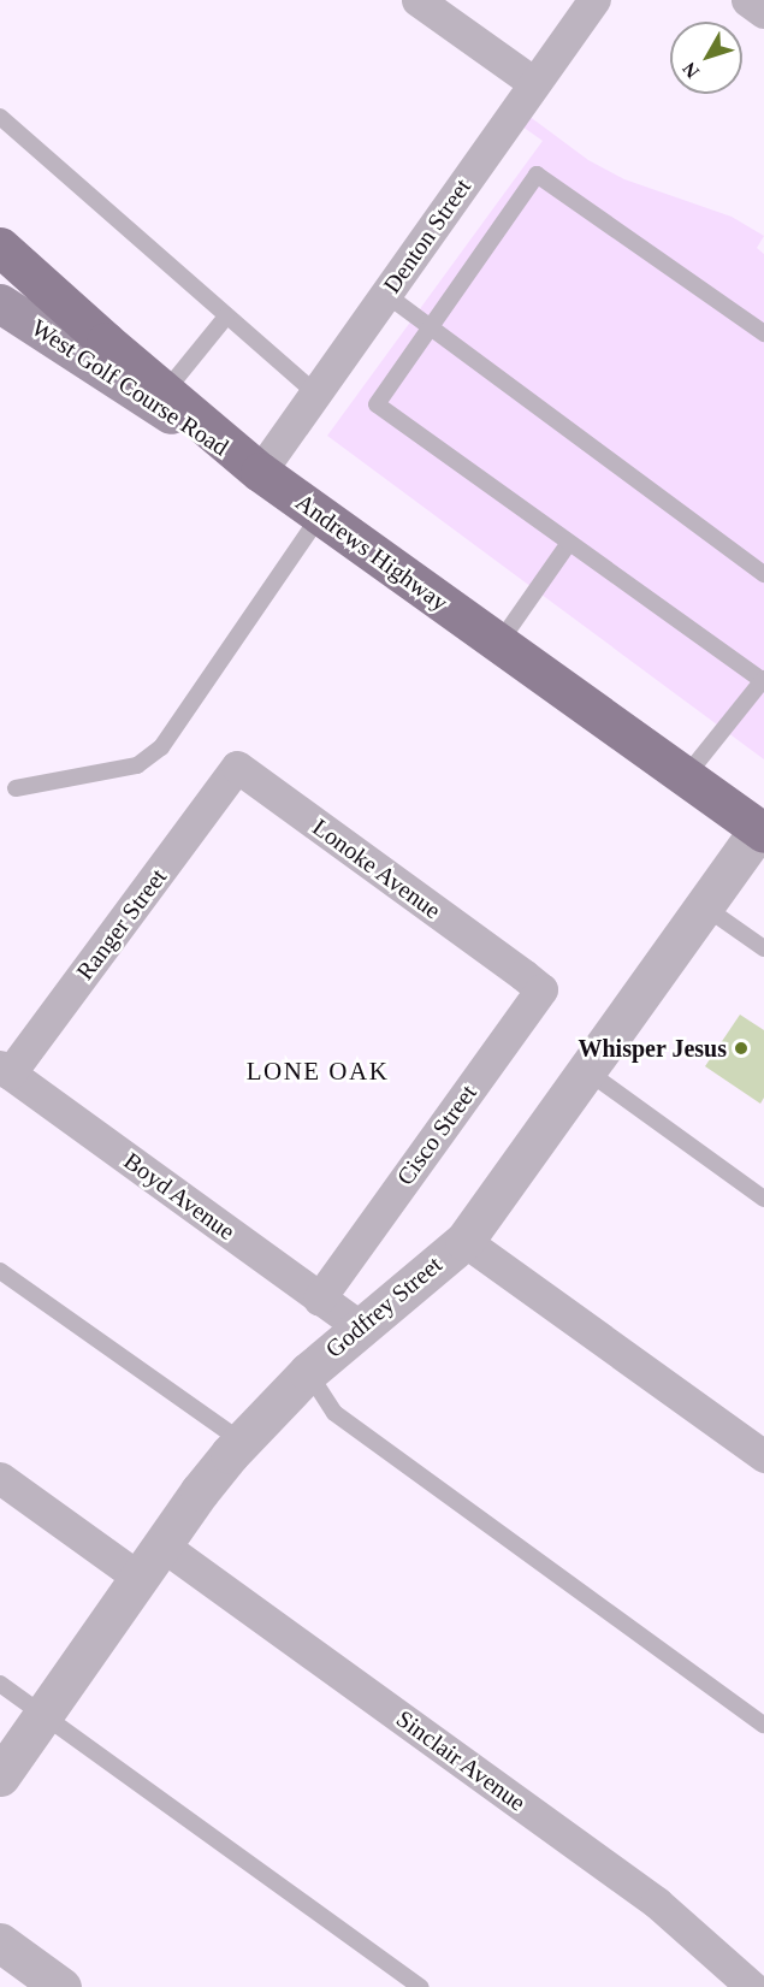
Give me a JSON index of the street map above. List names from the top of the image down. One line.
{"streets":{"main road":["West Golf Course Road","Andrews Highway"],"street":["Denton Street","Lonoke Avenue","Ranger Street","Cisco Street","Boyd Avenue","Godfrey Street","Sinclair Avenue"]},"crossings":[["Denton Street","Andrews Highway"],["West Golf Course Road","Andrews Highway"],["Andrews Highway","Godfrey Street"],["Lonoke Avenue","Ranger Street"],["Lonoke Avenue","Cisco Street"],["Ranger Street","Boyd Avenue"],["Cisco Street","Boyd Avenue"],["Boyd Avenue","Godfrey Street"],["Godfrey Street","Sinclair Avenue"]],"districts":["LONE OAK"],"places":["Whisper Jesus"],"north":"bottom left"}
